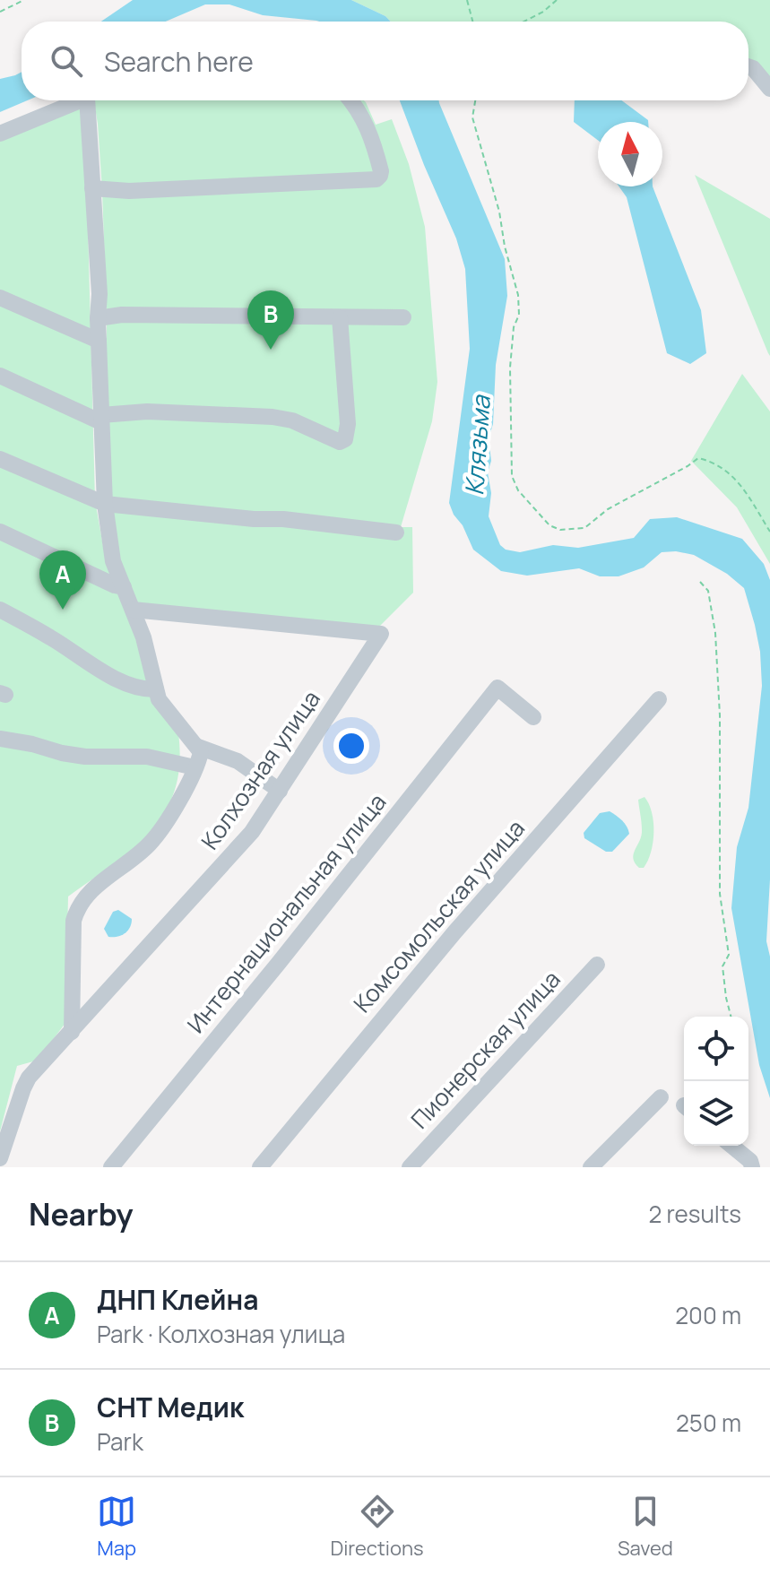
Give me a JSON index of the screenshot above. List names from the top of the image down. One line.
{"streets":{"street":["Колхозная улица","Интернациональная улица","Комсомольская улица","Пионерская улица"]},"water":["Клязьма"],"north":"top","page":{"search":"Search here","pins":["B","A"],"heading":["Nearby","2 results"],"list":[{"mark":"A","name":"ДНП Клейна","note":"Park · Колхозная улица","value":"200 m"},{"mark":"B","name":"СНТ Медик","note":"Park","value":"250 m"}],"nav":["Map","Directions","Saved"]}}
